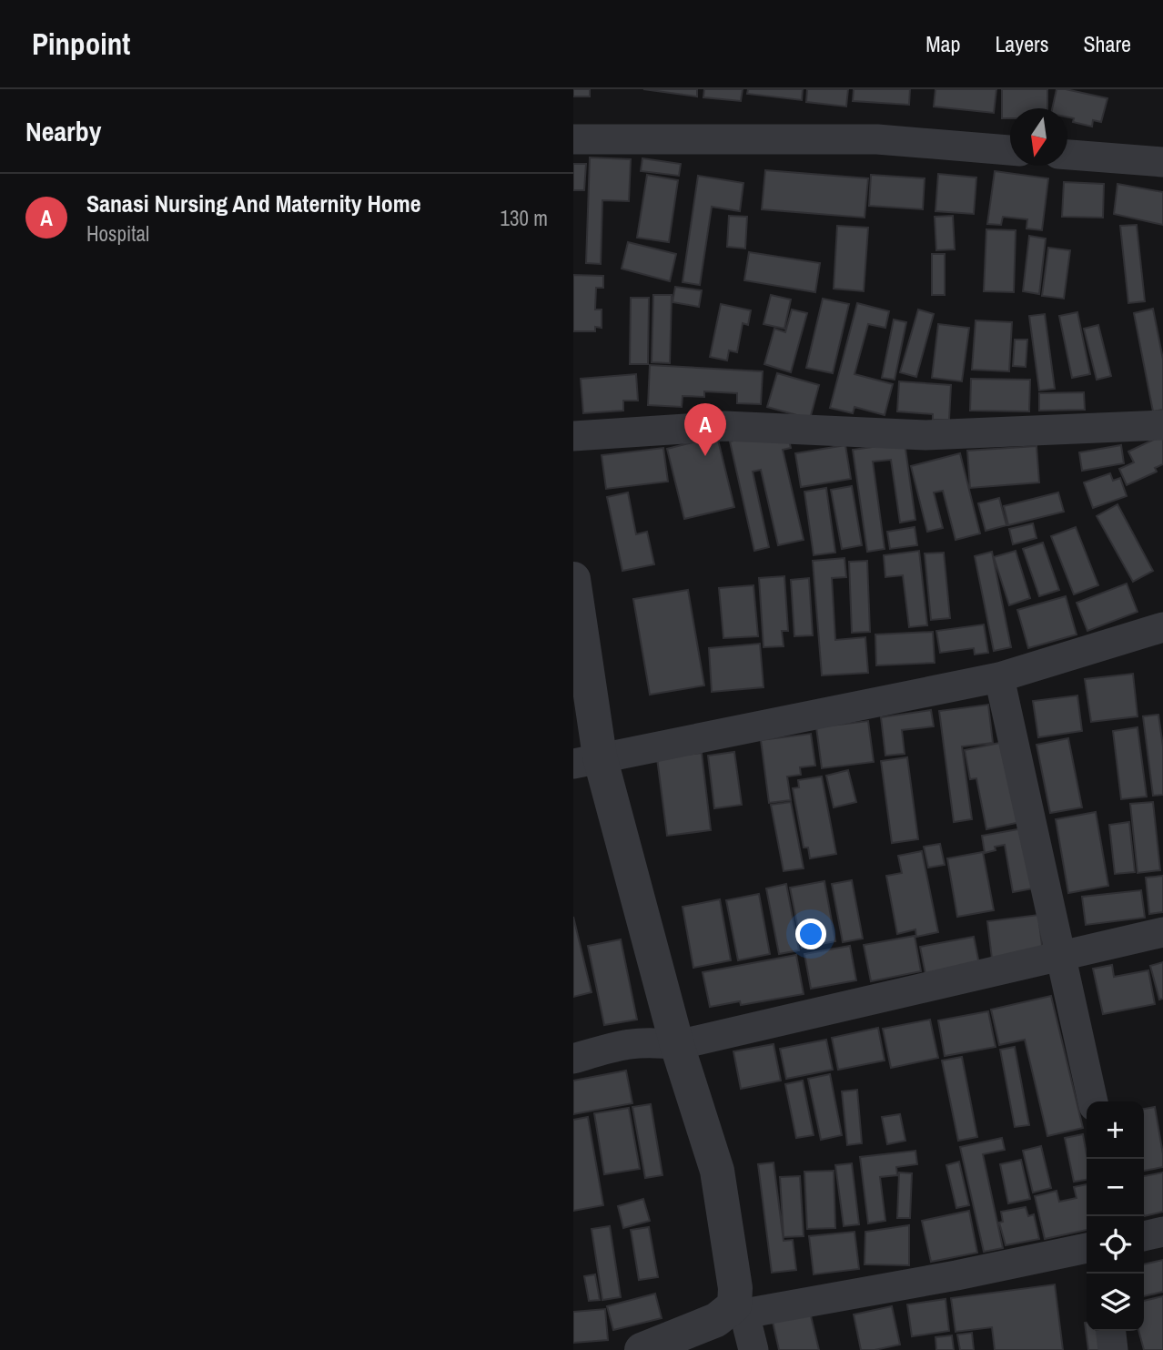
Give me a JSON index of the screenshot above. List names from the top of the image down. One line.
{"north":"bottom","page":{"header":"Pinpoint","nav":["Map","Layers","Share"],"heading":"Nearby","list":[{"mark":"A","name":"Sanasi Nursing And Maternity Home","note":"Hospital","value":"130 m"}],"pins":"A","map_buttons":["+","−"]}}
